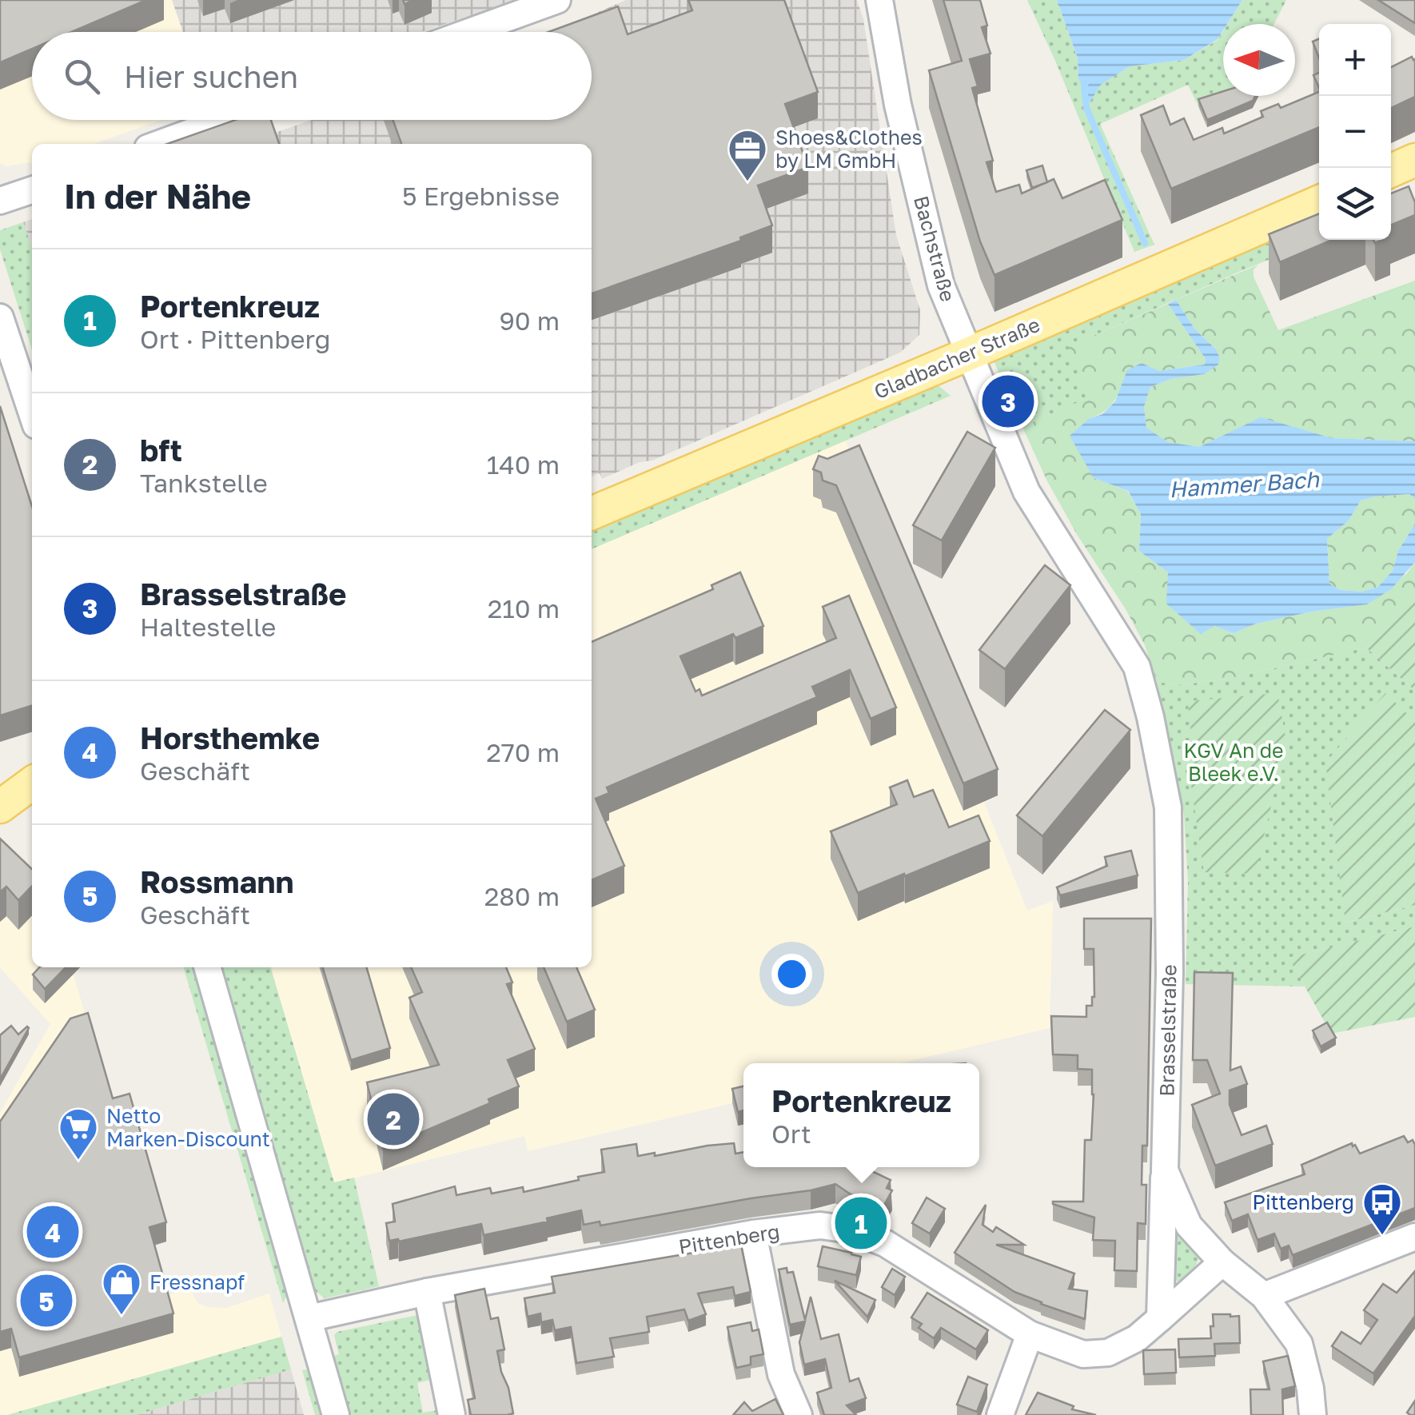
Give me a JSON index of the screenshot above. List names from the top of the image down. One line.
{"streets":{"main road":["Gladbacher Straße"],"street":["Bachstraße","Brasselstraße","Pittenberg"]},"crossings":[["Bachstraße","Gladbacher Straße"],["Bachstraße","Brasselstraße"],["Gladbacher Straße","Brasselstraße"],["Brasselstraße","Pittenberg"]],"water":["Hammer Bach"],"parks":["KGV An de Bleek e.V."],"places":{"office":["Shoes&Clothes by LM GmbH"],"supermarket":["Netto Marken-Discount"],"bus stop":["Pittenberg"],"shop":["Fressnapf"]},"north":"left","page":{"map_buttons":["+","−"],"search":"Hier suchen","heading":["In der Nähe","5 Ergebnisse"],"list":[{"mark":"1","name":"Portenkreuz","note":"Ort · Pittenberg","value":"90 m"},{"mark":"2","name":"bft","note":"Tankstelle","value":"140 m"},{"mark":"3","name":"Brasselstraße","note":"Haltestelle","value":"210 m"},{"mark":"4","name":"Horsthemke","note":"Geschäft","value":"270 m"},{"mark":"5","name":"Rossmann","note":"Geschäft","value":"280 m"}],"pins":["3","2","1","4","5"],"popup":["Portenkreuz","Ort"]}}
